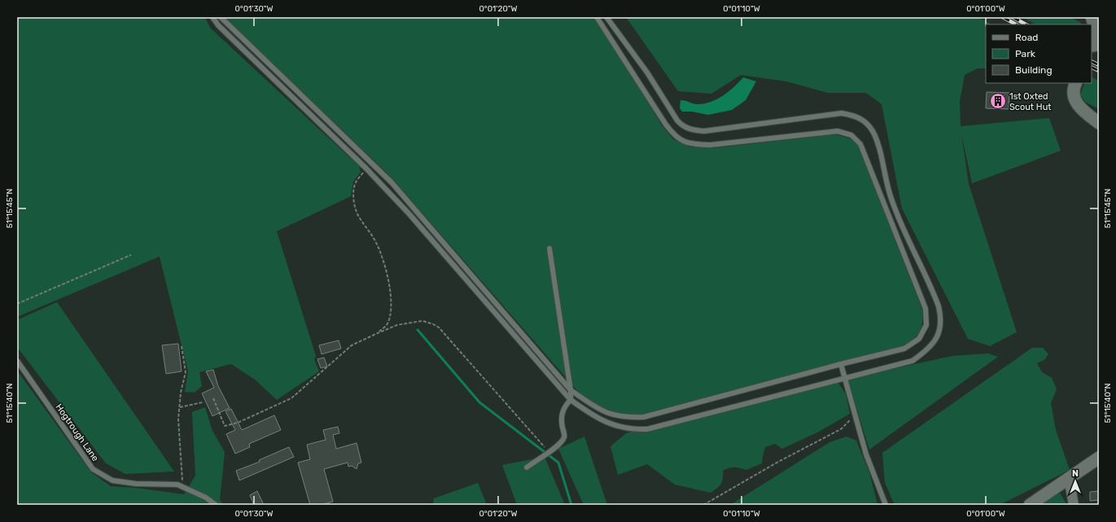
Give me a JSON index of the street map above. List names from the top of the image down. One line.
{"streets":{"lane":["Hogtrough Lane"]},"places":{"building":["1st Oxted Scout Hut"]},"legend":["Road","Park","Building"],"north":"top","coordinates":["0°01'30\"W","0°01'20\"W","0°01'10\"W","0°01'00\"W","51°15'45\"N","51°15'40\"N"]}
